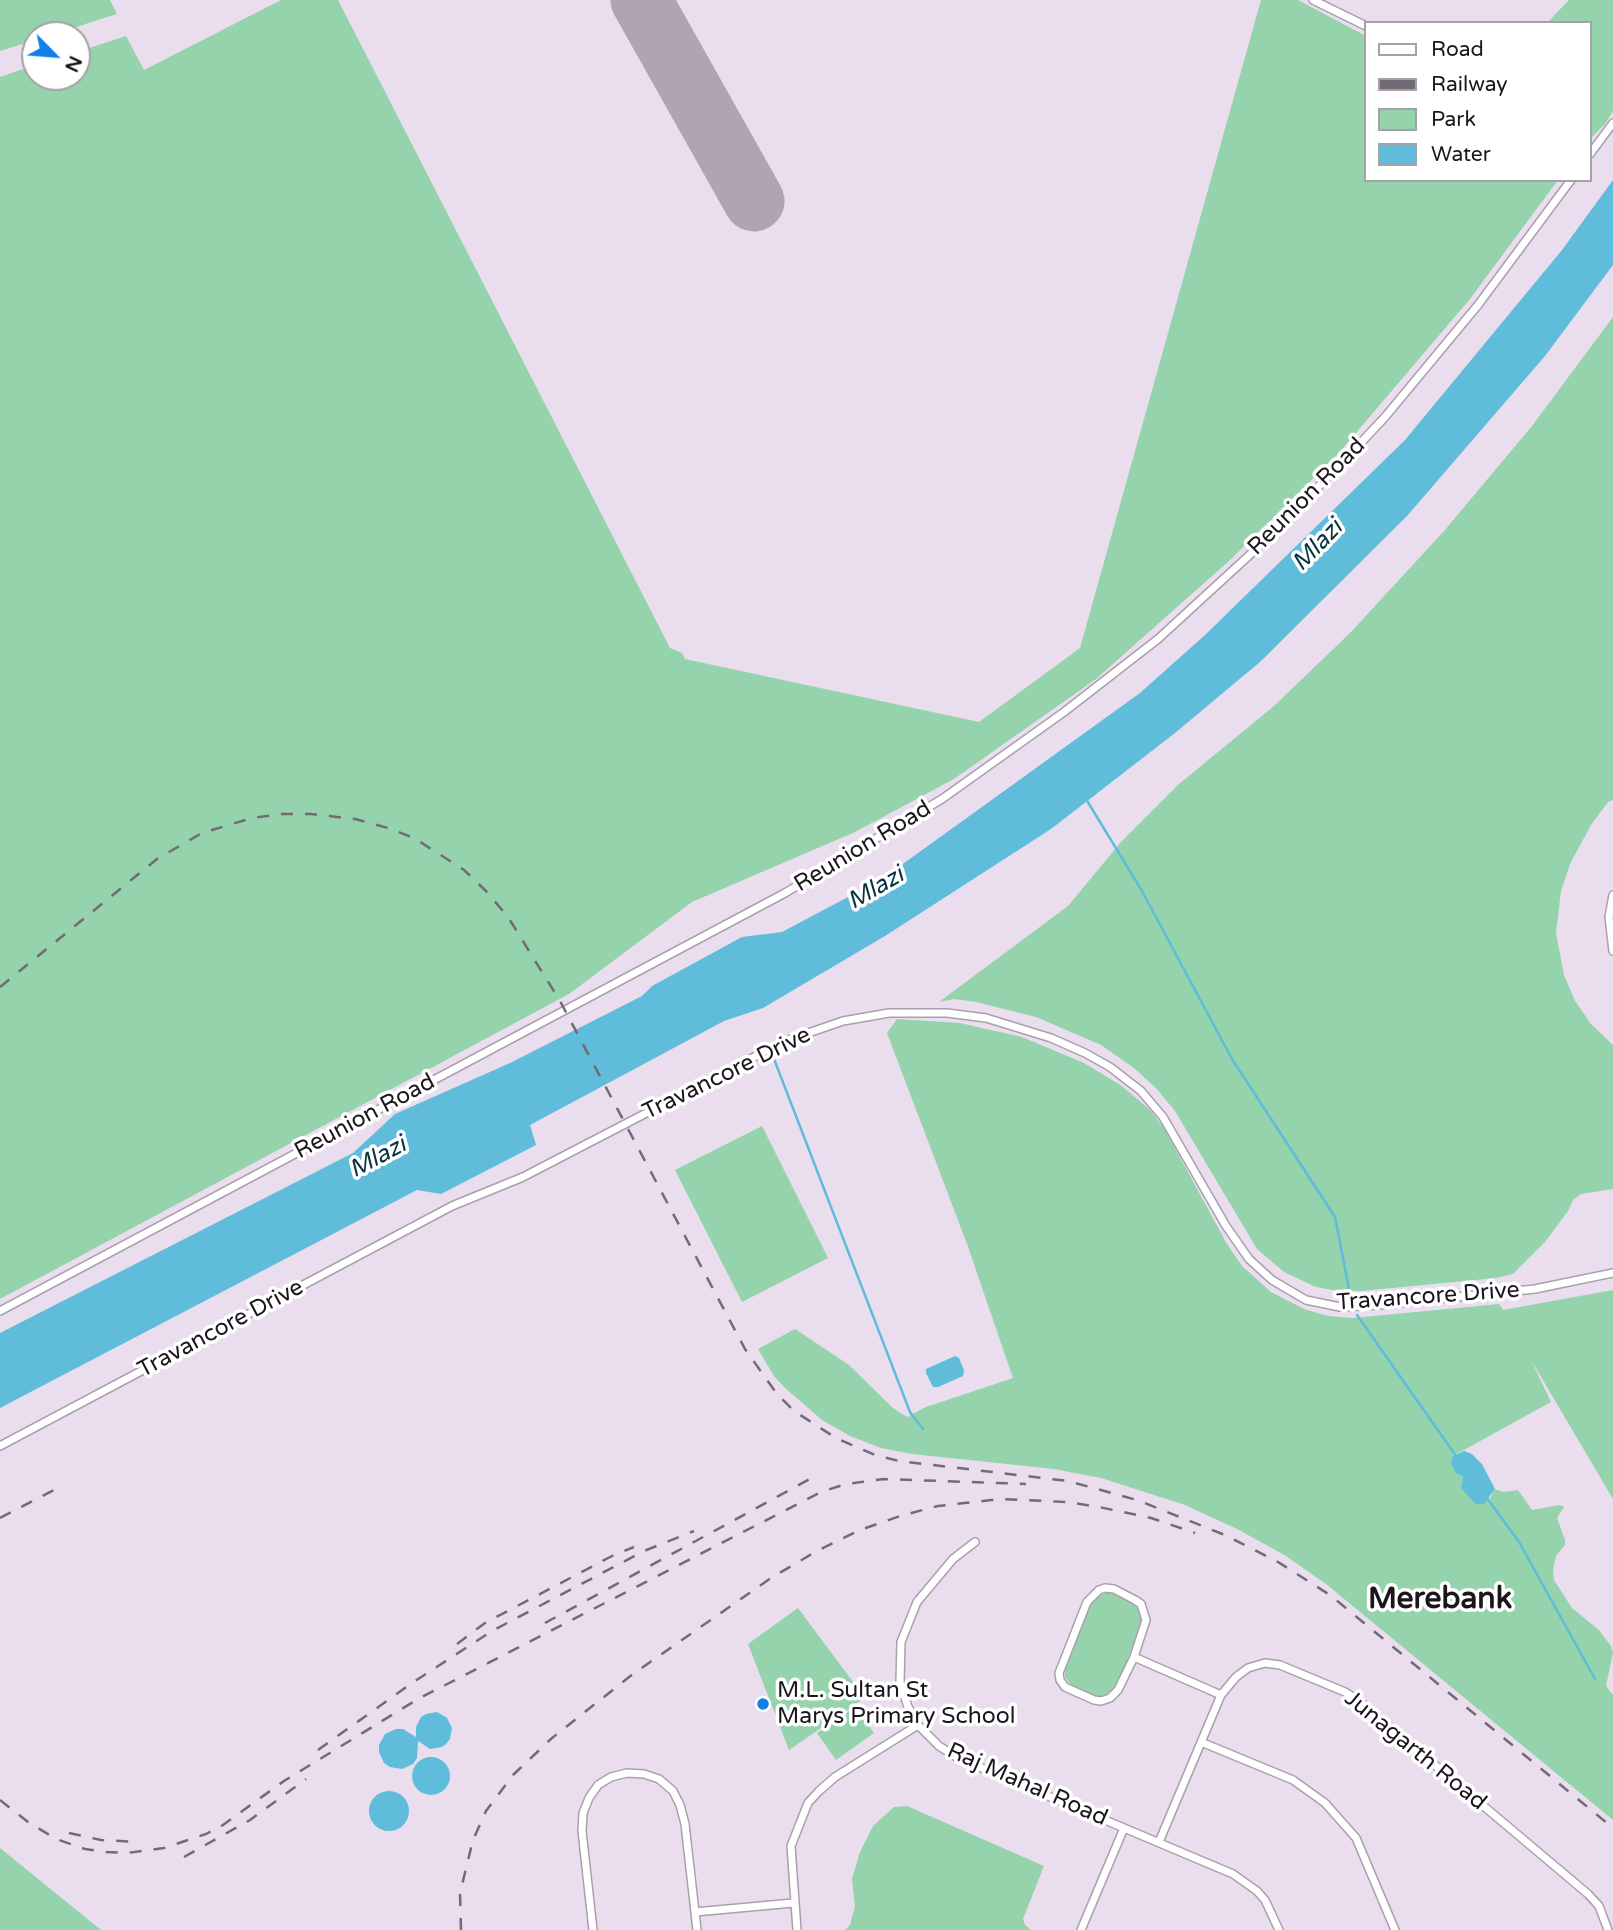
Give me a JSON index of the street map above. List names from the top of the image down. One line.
{"streets":{"street":["Reunion Road","Travancore Drive","Junagarth Road","Raj Mahal Road"]},"crossings":[["Junagarth Road","Raj Mahal Road"]],"districts":["Merebank"],"water":["Mlazi"],"places":["M.L. Sultan St Marys Primary School"],"legend":["Road","Railway","Park","Water"],"north":"bottom right"}
